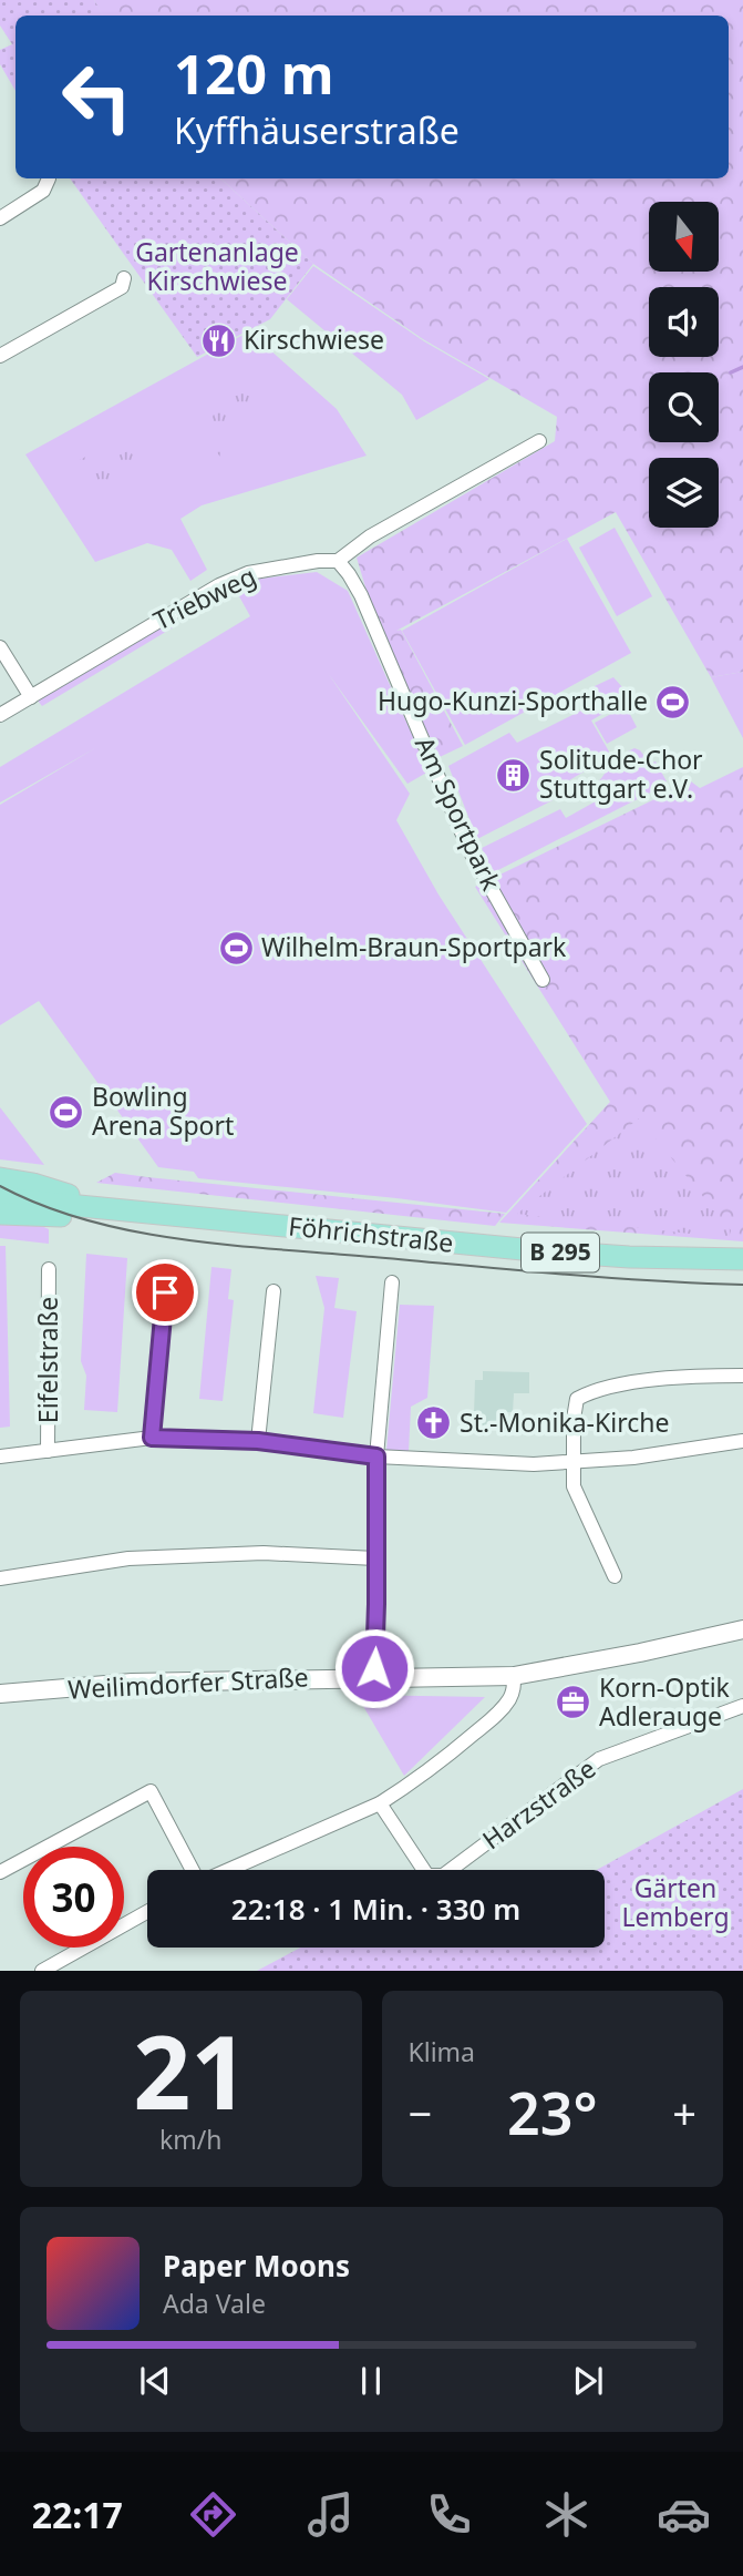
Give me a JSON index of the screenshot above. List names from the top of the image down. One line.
{"streets":{"main road":["Föhrichstraße","B 295"],"street":["Triebweg","Am Sportpark","Eifelstraße","Weilimdorfer Straße","Harzstraße"]},"crossings":[["Triebweg","Am Sportpark"]],"parks":["Gartenanlage Kirschwiese","Gärten Lemberg"],"places":{"restaurant":["Kirschwiese"],"sports":["Hugo-Kunzi-Sporthalle","Wilhelm-Braun-Sportpark","Bowling Arena Sport"],"building":["Solitude-Chor Stuttgart e.V."],"church":["St.-Monika-Kirche"],"office":["Korn-Optik Adlerauge"]},"north":"bottom","page":{"turn":["120 m","Kyffhäuserstraße"],"limit":"30","trip":"22:18 · 1 Min. · 330 m","tile":[["21","km/h"],"Klima"],"heat":["−","23°","+"],"song":["Paper Moons","Ada Vale"],"tabs":"22:17"}}
